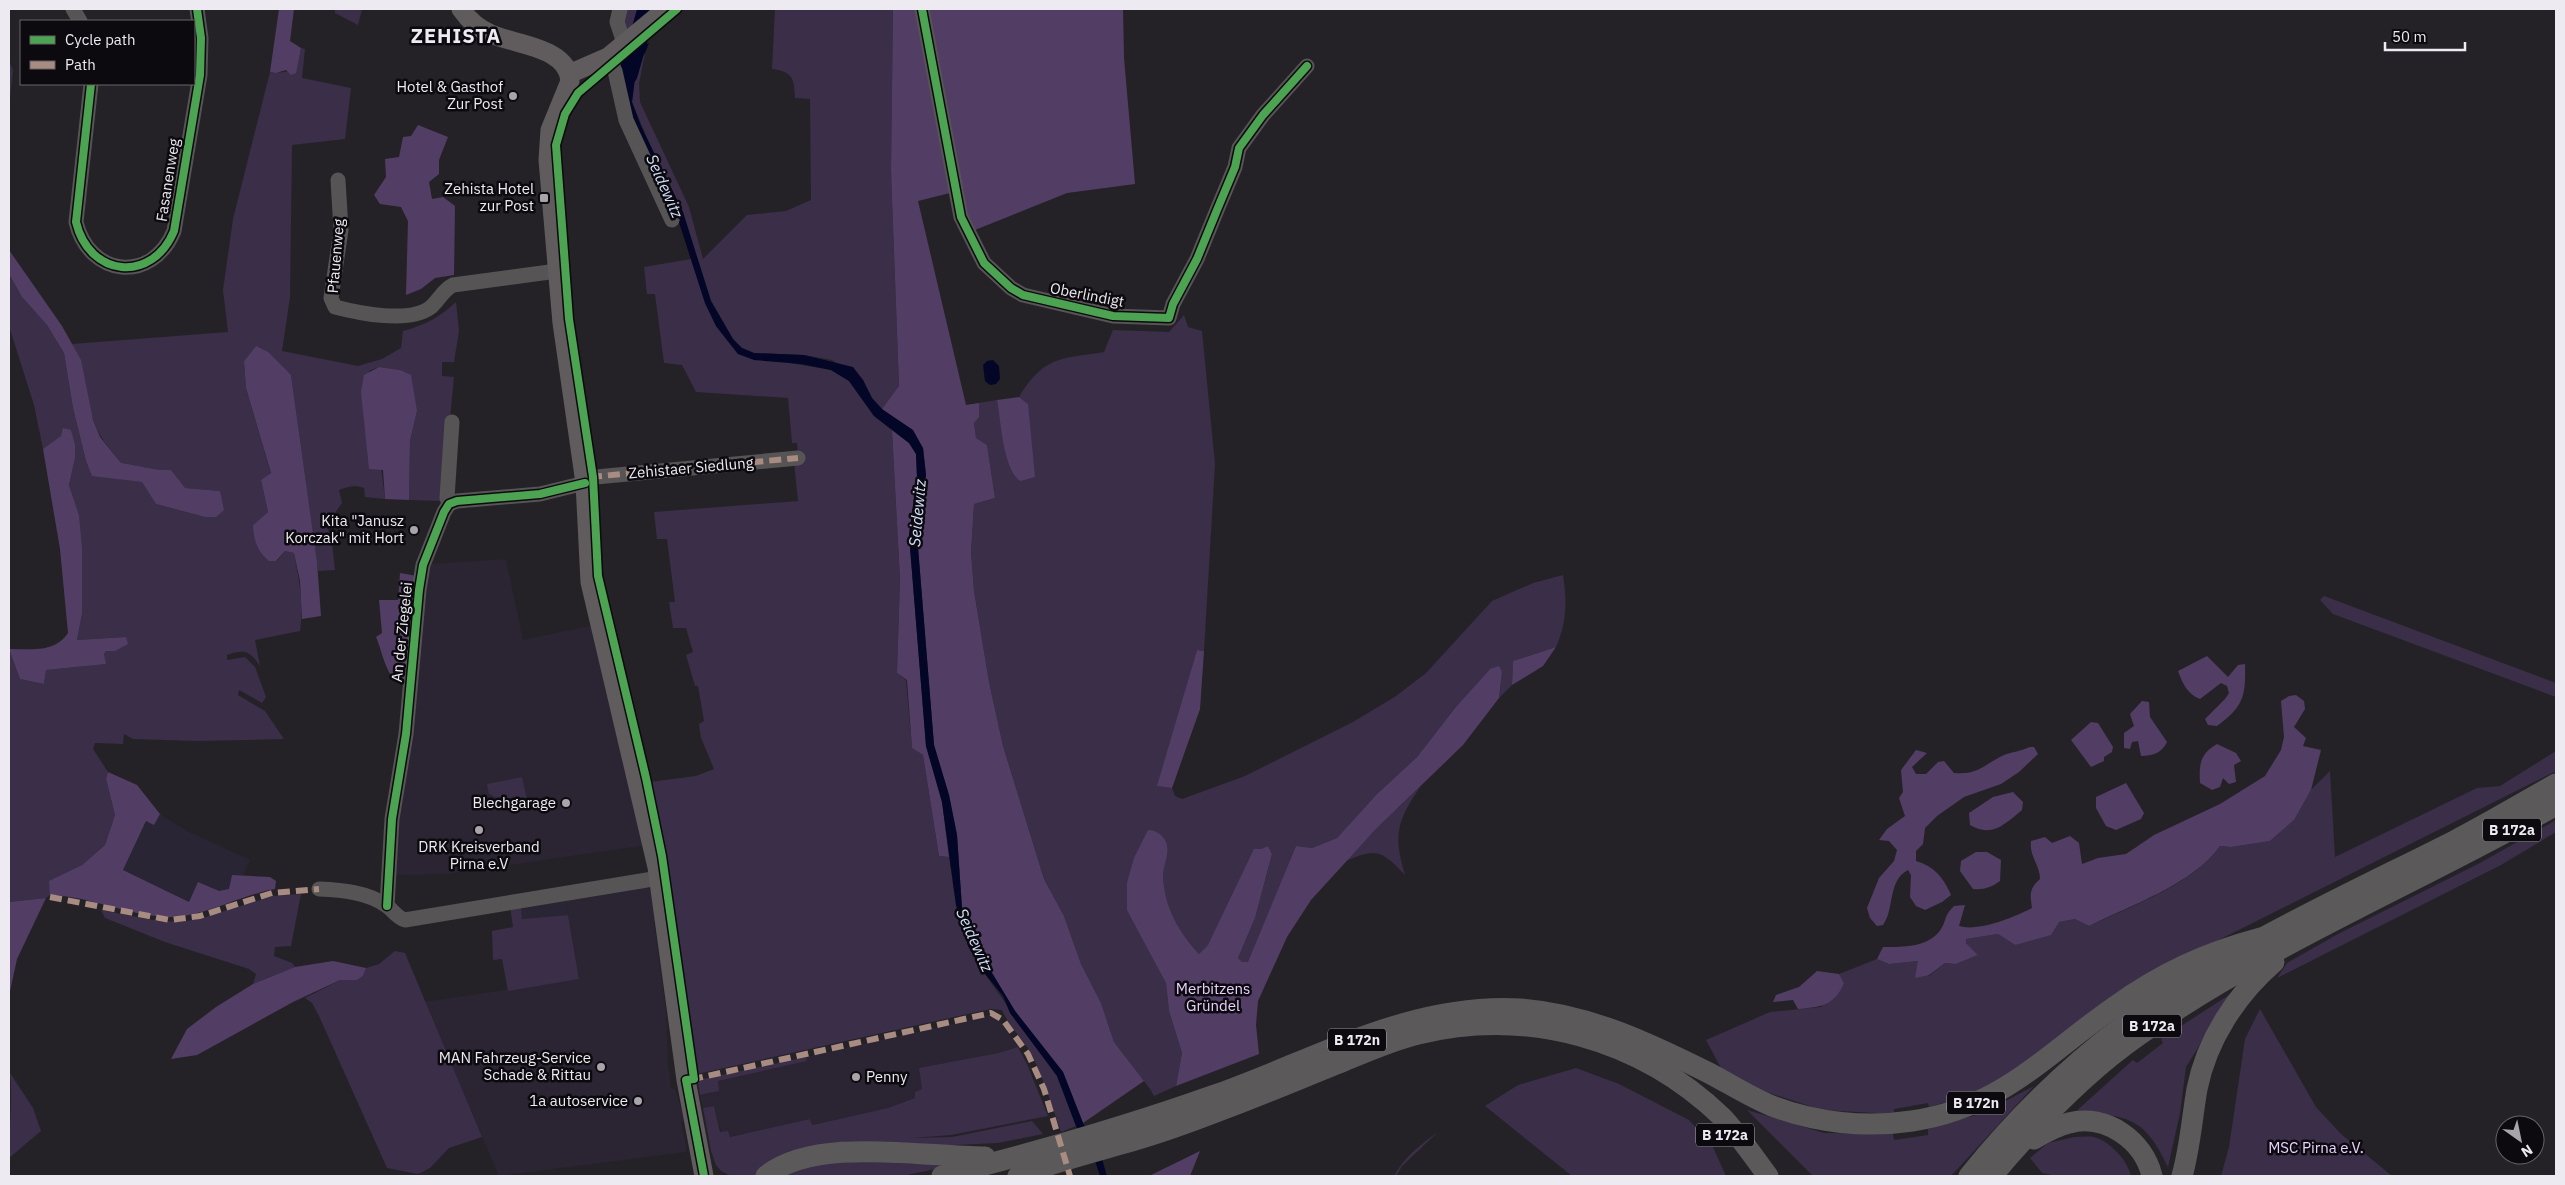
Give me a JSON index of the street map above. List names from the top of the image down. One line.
{"streets":{"highway":["B 172a","B 172n"],"street":["Fasanenweg","Pfauenweg","Oberlindigt","Zehistaer Siedlung","An der Ziegelei"]},"crossings":[["B 172a","B 172n"]],"districts":["ZEHISTA"],"water":["Seidewitz"],"parks":["Merbitzens Gründel","MSC Pirna e.V."],"places":{"other":["Hotel & Gasthof Zur Post","Kita \"Janusz Korczak\" mit Hort","Blechgarage","DRK Kreisverband Pirna e.V","MAN Fahrzeug-Service Schade & Rittau","Penny","1a autoservice"],"transit":["Zehista Hotel zur Post"]},"legend":["Cycle path","Path"],"scale_bar":"50 m","north":"bottom right"}
